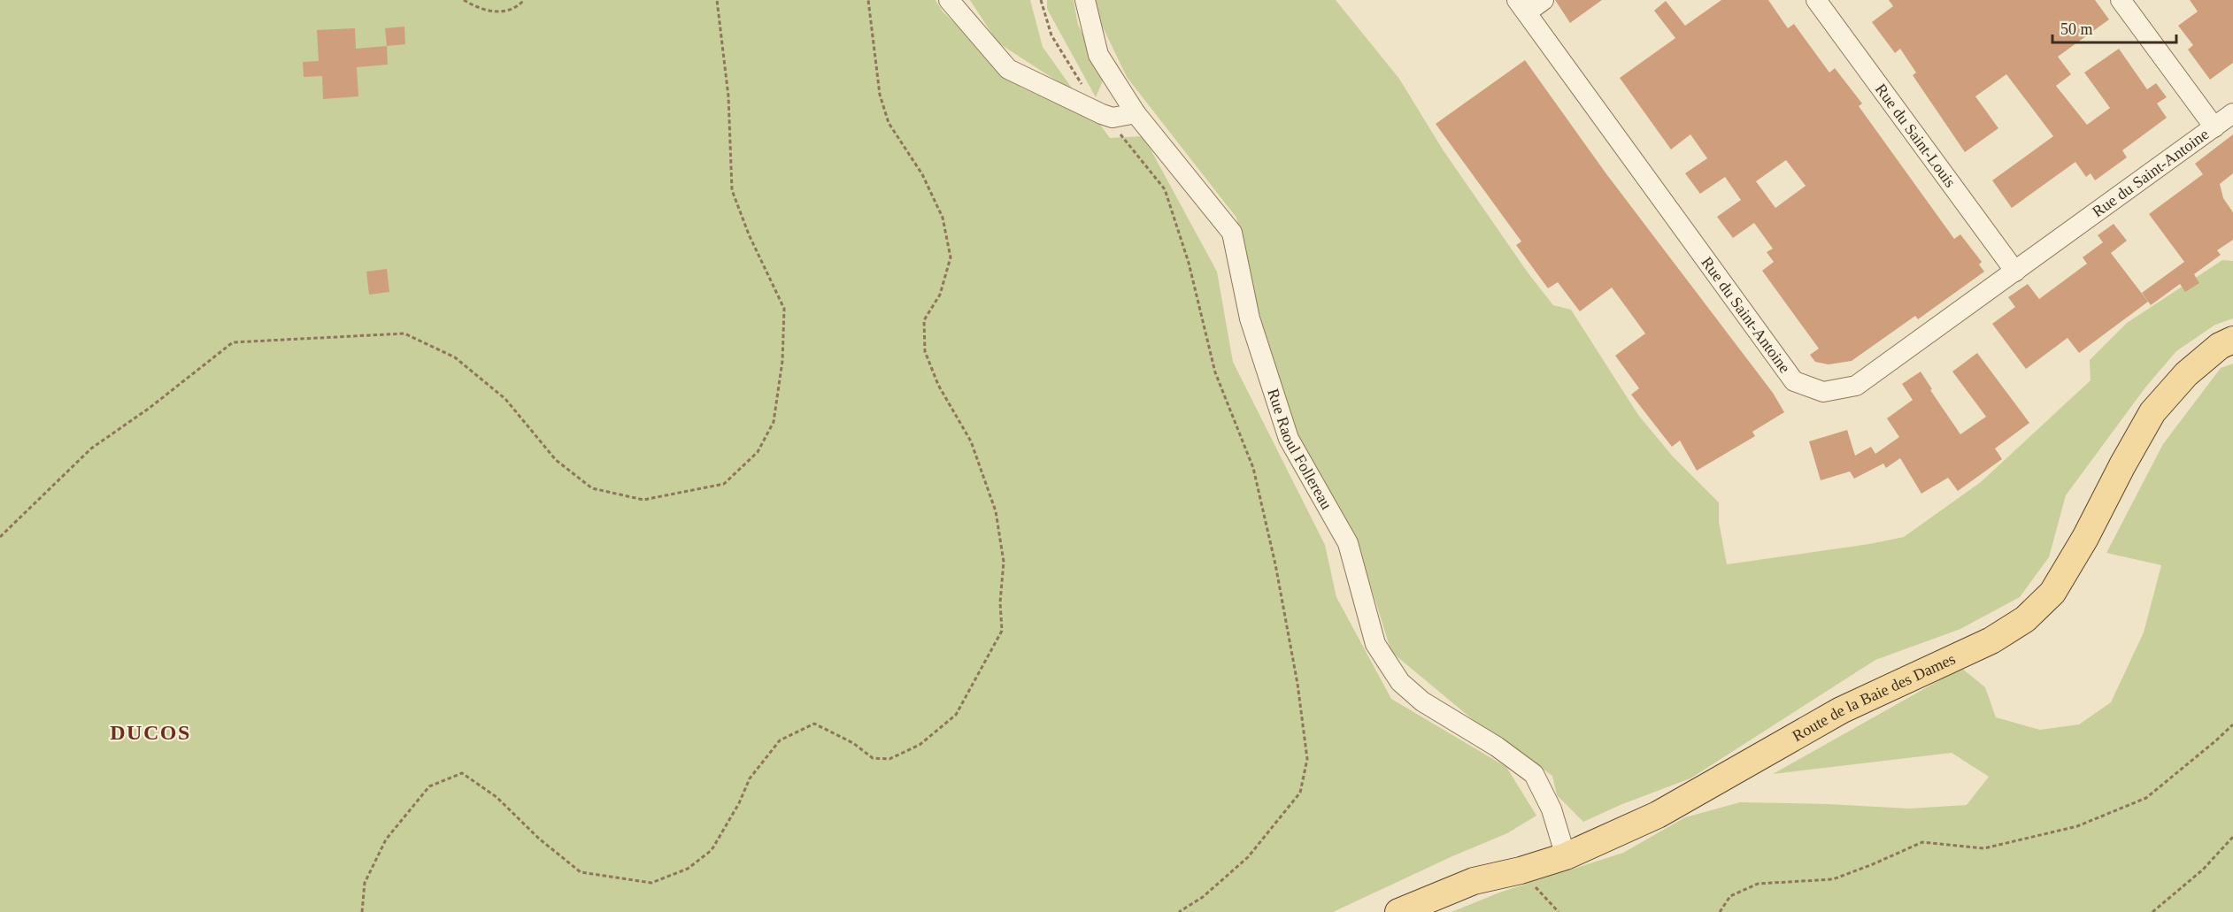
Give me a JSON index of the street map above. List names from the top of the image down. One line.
{"streets":{"main road":["Route de la Baie des Dames"],"street":["Rue du Saint-Louis","Rue du Saint-Antoine","Rue Raoul Follereau"]},"crossings":[["Rue du Saint-Louis","Rue du Saint-Antoine"],["Rue Raoul Follereau","Route de la Baie des Dames"]],"districts":["DUCOS"],"scale_bar":"50 m"}
